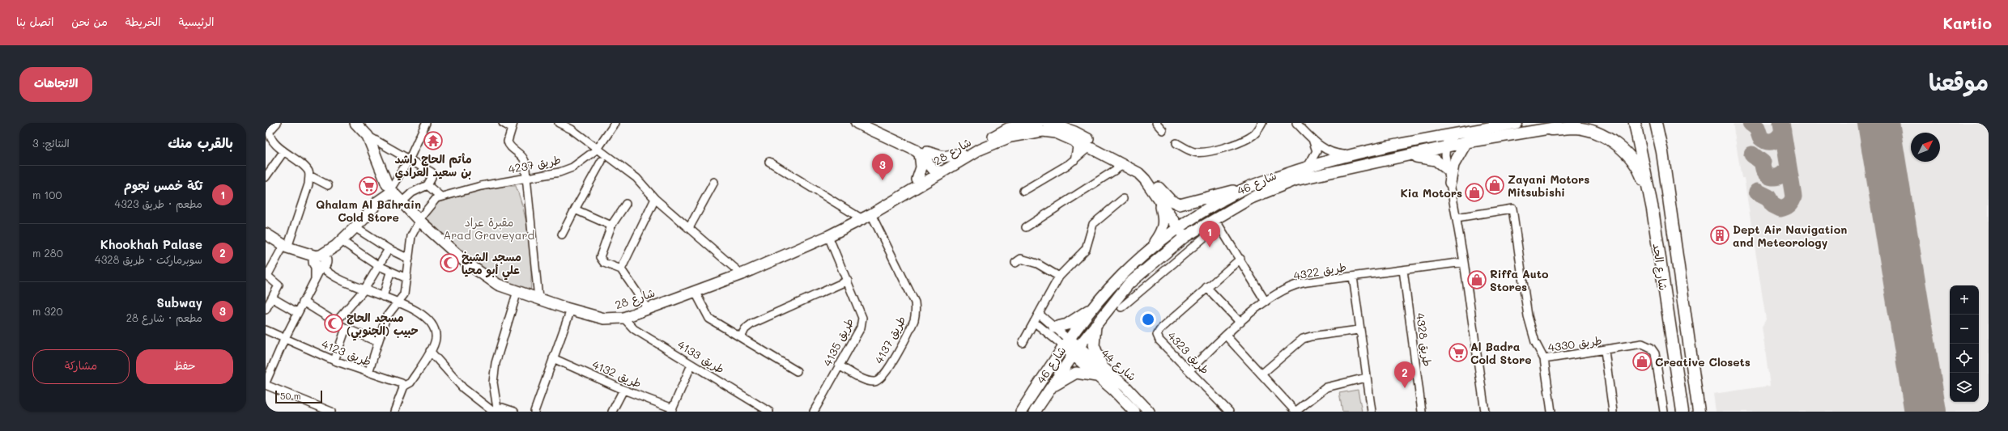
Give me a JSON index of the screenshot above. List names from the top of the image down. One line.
{"streets":{"main road":["شارع 28","شارع 46","شارع الحد","شارع 44"],"street":["طريق 4237","طريق 4322","طريق 4137","طريق 4328","طريق 4135","طريق 4330","طريق 4123","طريق 4323","طريق 4133","طريق 4132"]},"crossings":[["شارع 28","شارع 46"],["شارع 28","طريق 4137"],["شارع 28","طريق 4135"],["شارع 28","طريق 4133"],["شارع 46","شارع 44"],["طريق 4322","طريق 4328"],["طريق 4322","طريق 4323"],["طريق 4137","طريق 4135"]],"parks":["مقبرة عراد Arad Graveyard"],"places":{"temple":["مأتم الحاج راشد بن سعيد العرادي"],"shop":["Zayani Motors Mitsubishi","Kia Motors","Riffa Auto Stores","Creative Closets"],"supermarket":["Qhalam Al Bahrain Cold Store","Al Badra Cold Store"],"building":["Dept Air Navigation and Meteorology"],"mosque":["مسجد الشيخ علي أبو محيا","مسجد الحاج حبيب (الجنوبي)"]},"scale_bar":"50 m","north":"top right","page":{"header":"Kartio","nav":["الرئيسية","الخريطة","من نحن","اتصل بنا"],"title":"موقعنا","buttons":["الاتجاهات",["حفظ","مشاركة"]],"heading":["بالقرب منك","النتائج: 3"],"pins":["3","1","2"],"list":[{"mark":"1","name":"تكة خمس نجوم","note":"مطعم · طريق 4323","value":"100 m"},{"mark":"2","name":"Khookhah Palase","note":"سوبرماركت · طريق 4328","value":"280 m"},{"mark":"3","name":"Subway","note":"مطعم · شارع 28","value":"320 m"}],"map_buttons":["+","−"],"scale":"50 m"}}
